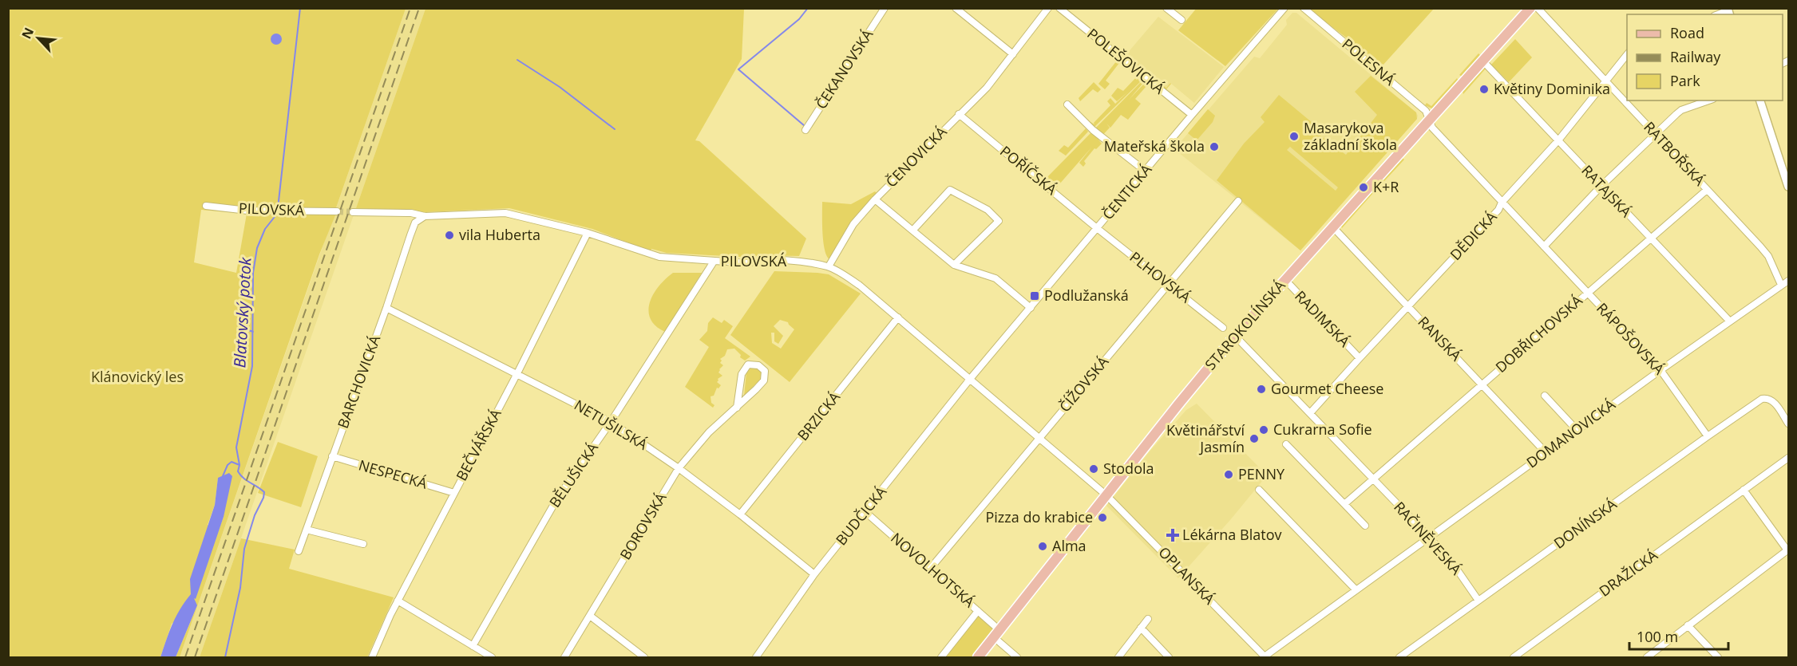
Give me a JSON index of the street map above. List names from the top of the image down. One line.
{"streets":{"main road":["STAROKOLÍNSKÁ"],"street":["POLEŠOVICKÁ","POLESNÁ","ČEKANOVSKÁ","RATBOŘSKÁ","ČENOVICKÁ","POŘÍČSKÁ","RATAJSKÁ","ČENTICKÁ","PILOVSKÁ","DĚDICKÁ","PLHOVSKÁ","RADIMSKÁ","DOBŘICHOVSKÁ","RANSKÁ","RÁPOŠOVSKÁ","BARCHOVICKÁ","ČÍŽOVSKÁ","BRZICKÁ","NETUŠILSKÁ","DOMANOVICKÁ","BEČVÁŘSKÁ","NESPECKÁ","BĚLUŠICKÁ","BUDČICKÁ","DONÍNSKÁ","BOROVSKÁ","RAČINĚVESKÁ","NOVOLHOTSKÁ","DRAŽICKÁ","OPLANSKÁ"]},"crossings":[["POLEŠOVICKÁ","ČENTICKÁ"],["POLESNÁ","STAROKOLÍNSKÁ"],["POLESNÁ","RÁPOŠOVSKÁ"],["RATBOŘSKÁ","DĚDICKÁ"],["RATBOŘSKÁ","DOBŘICHOVSKÁ"],["RATBOŘSKÁ","DOMANOVICKÁ"],["ČENOVICKÁ","POŘÍČSKÁ"],["ČENOVICKÁ","PILOVSKÁ"],["POŘÍČSKÁ","ČENTICKÁ"],["POŘÍČSKÁ","PLHOVSKÁ"],["RATAJSKÁ","DĚDICKÁ"],["RATAJSKÁ","STAROKOLÍNSKÁ"],["RATAJSKÁ","DOBŘICHOVSKÁ"],["RATAJSKÁ","DOMANOVICKÁ"],["ČENTICKÁ","PILOVSKÁ"],["ČENTICKÁ","PLHOVSKÁ"],["ČENTICKÁ","BUDČICKÁ"],["PILOVSKÁ","STAROKOLÍNSKÁ"],["PILOVSKÁ","BARCHOVICKÁ"],["PILOVSKÁ","ČÍŽOVSKÁ"],["PILOVSKÁ","BRZICKÁ"],["PILOVSKÁ","BEČVÁŘSKÁ"],["PILOVSKÁ","BĚLUŠICKÁ"],["PILOVSKÁ","BUDČICKÁ"],["PILOVSKÁ","OPLANSKÁ"],["DĚDICKÁ","RADIMSKÁ"],["DĚDICKÁ","RANSKÁ"],["DĚDICKÁ","RÁPOŠOVSKÁ"],["DĚDICKÁ","RAČINĚVESKÁ"],["PLHOVSKÁ","ČÍŽOVSKÁ"],["RADIMSKÁ","STAROKOLÍNSKÁ"],["STAROKOLÍNSKÁ","RANSKÁ"],["STAROKOLÍNSKÁ","RÁPOŠOVSKÁ"],["STAROKOLÍNSKÁ","RAČINĚVESKÁ"],["STAROKOLÍNSKÁ","NOVOLHOTSKÁ"],["STAROKOLÍNSKÁ","OPLANSKÁ"],["DOBŘICHOVSKÁ","RANSKÁ"],["DOBŘICHOVSKÁ","RÁPOŠOVSKÁ"],["DOBŘICHOVSKÁ","RAČINĚVESKÁ"],["RANSKÁ","DOMANOVICKÁ"],["RÁPOŠOVSKÁ","DOMANOVICKÁ"],["RÁPOŠOVSKÁ","DONÍNSKÁ"],["BARCHOVICKÁ","NETUŠILSKÁ"],["BARCHOVICKÁ","NESPECKÁ"],["ČÍŽOVSKÁ","NOVOLHOTSKÁ"],["BRZICKÁ","NETUŠILSKÁ"],["NETUŠILSKÁ","BEČVÁŘSKÁ"],["NETUŠILSKÁ","BĚLUŠICKÁ"],["NETUŠILSKÁ","BUDČICKÁ"],["NETUŠILSKÁ","BOROVSKÁ"],["DOMANOVICKÁ","RAČINĚVESKÁ"],["DOMANOVICKÁ","OPLANSKÁ"],["BEČVÁŘSKÁ","NESPECKÁ"],["BUDČICKÁ","NOVOLHOTSKÁ"],["DONÍNSKÁ","RAČINĚVESKÁ"]],"water":["Blatovský potok"],"parks":["Klánovický les"],"places":{"other":["Květiny Dominika","Masarykova základní škola","Mateřská škola","K+R","vila Huberta","Gourmet Cheese","Cukrarna Sofie","Květinářství Jasmín","Stodola","PENNY","Pizza do krabice","Alma"],"transit":["Podlužanská"],"health":["Lékárna Blatov"]},"legend":["Road","Railway","Park"],"scale_bar":"100 m","north":"top left"}
